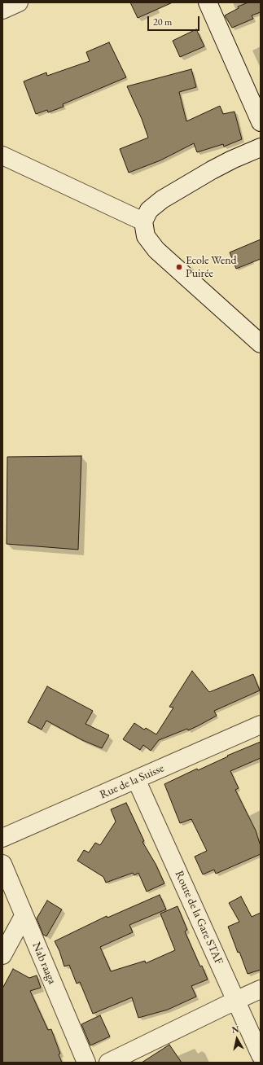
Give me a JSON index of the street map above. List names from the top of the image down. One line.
{"streets":{"street":["Rue de la Suisse","Route de la Gare STAF","Nab raaga"]},"crossings":[["Rue de la Suisse","Route de la Gare STAF"]],"places":["Ecole Wend Puirée"],"scale_bar":"20 m","north":"top"}
